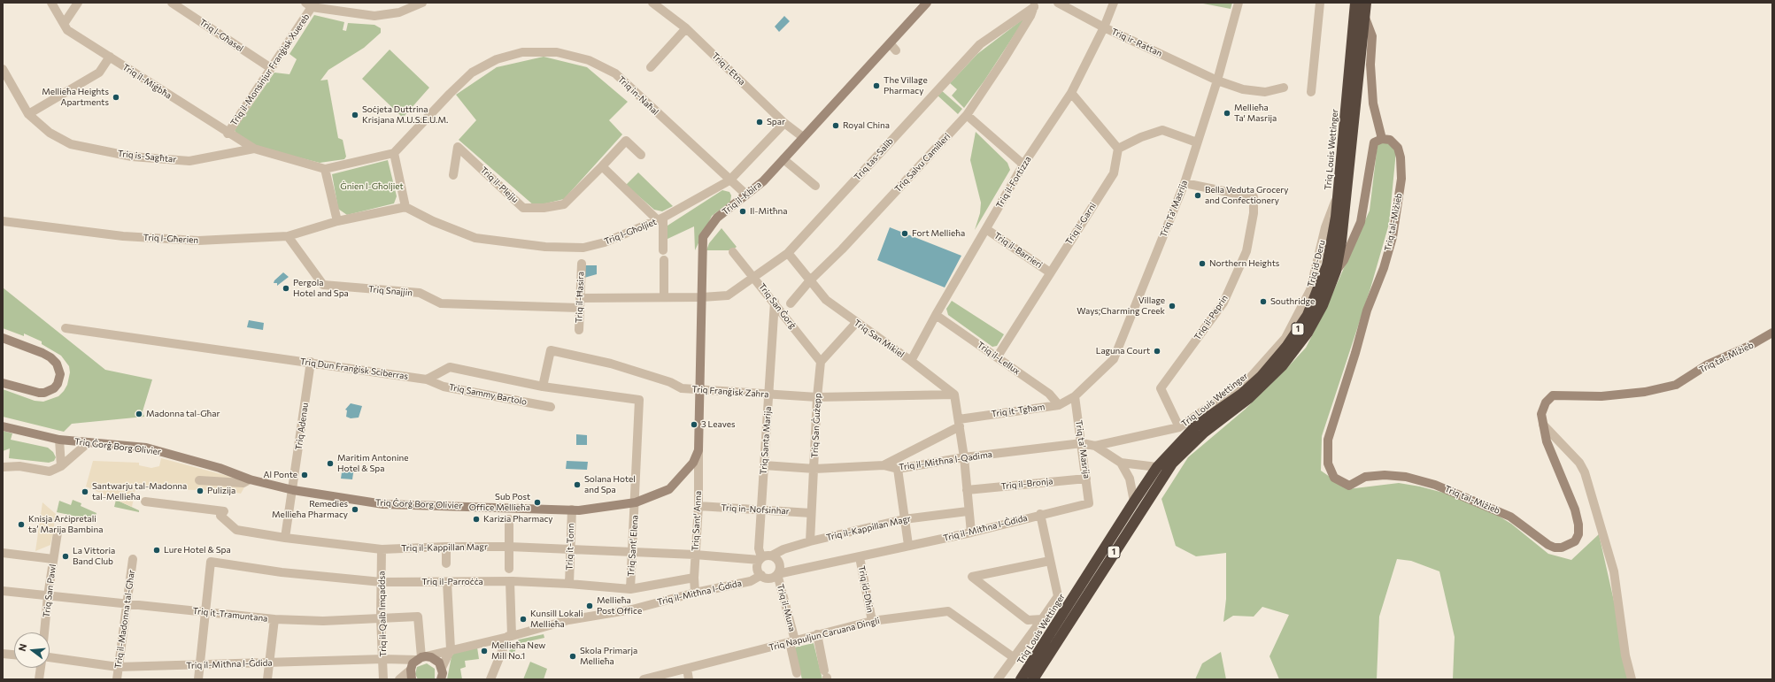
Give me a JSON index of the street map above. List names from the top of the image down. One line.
{"streets":{"highway":["Triq Louis Wettinger","1"],"main road":["Triq il-Kbira","Triq tal-Miżieb","Triq Ġorġ Borg Olivier"],"street":["Triq l-Għasel","Triq ir-Rattan","Triq l-Etna","Triq il-Monsinjur Franġisk Xuereb","Triq il-Miġbħa","Triq in-Naħal","Triq is-Sagħtar","Triq tas-Salib","Triq Salvu Camilleri","Triq il-Fortizza","Triq il-Plejju","Triq Ta' Masrija","Triq il-Garni","Triq l-Għoljiet","Triq l-Għerien","Triq il-Barrieri","Triq id-Deru","Triq Snajjin","Triq il-Ħasira","Triq San Ġorġ","Triq il-Peprin","Triq San Mikiel","Triq il-Lellux","Triq Dun Franġisk Sciberras","Triq Franġisk Zahra","Triq Sammy Bartolo","Triq it-Tgħam","Triq San Ġużepp","Triq Adenau","Triq Santa Marija","Triq ta' Masrija","Triq il-Mitħna l-Qadima","Triq il-Bronja","Triq in-Nofsinhar","Triq Sant' Anna","Triq il-Kappillan Magr","Triq il-Mitħna l-Ġdida","Triq Sant' Elena","Triq it-Tonn","Triq il-Parroċċa","Triq id-Dħin","Triq San Pawl","Triq il-Muna","Triq il-Qalb Imqaddsa","Triq it-Tramuntana","Triq il-Madonna tal-Għar","Triq Napuljun Caruana Dingli"]},"crossings":[["Triq l-Għasel","Triq il-Monsinjur Franġisk Xuereb"],["Triq ir-Rattan","Triq il-Fortizza"],["Triq ir-Rattan","Triq Ta' Masrija"],["Triq l-Etna","Triq il-Kbira"],["Triq l-Etna","Triq l-Għoljiet"],["Triq il-Monsinjur Franġisk Xuereb","Triq il-Miġbħa"],["Triq il-Miġbħa","Triq is-Sagħtar"],["Triq in-Naħal","Triq il-Kbira"],["Triq in-Naħal","Triq l-Għoljiet"],["Triq Louis Wettinger","Triq id-Deru"],["Triq Louis Wettinger","Triq il-Mitħna l-Qadima"],["Triq tas-Salib","Triq Salvu Camilleri"],["Triq tas-Salib","Triq il-Kbira"],["Triq tas-Salib","Triq San Ġorġ"],["Triq tas-Salib","Triq San Mikiel"],["Triq Salvu Camilleri","Triq San Mikiel"],["Triq il-Fortizza","Triq il-Barrieri"],["Triq il-Fortizza","Triq San Mikiel"],["Triq il-Fortizza","Triq il-Lellux"],["Triq il-Kbira","Triq Franġisk Zahra"],["Triq il-Kbira","Triq Ġorġ Borg Olivier"],["Triq il-Kbira","Triq Sant' Anna"],["Triq Ta' Masrija","Triq il-Peprin"],["Triq Ta' Masrija","Triq it-Tgħam"],["Triq Ta' Masrija","Triq ta' Masrija"],["Triq il-Garni","Triq il-Barrieri"],["Triq il-Garni","Triq il-Lellux"],["Triq l-Għoljiet","Triq l-Għerien"],["Triq l-Għerien","Triq Snajjin"],["Triq id-Deru","Triq il-Peprin"],["Triq id-Deru","Triq il-Mitħna l-Qadima"],["Triq Snajjin","Triq il-Ħasira"],["Triq San Ġorġ","Triq San Ġużepp"],["Triq San Ġorġ","Triq Santa Marija"],["Triq San Mikiel","Triq Franġisk Zahra"],["Triq il-Lellux","Triq it-Tgħam"],["Triq Dun Franġisk Sciberras","Triq Sammy Bartolo"],["Triq Dun Franġisk Sciberras","Triq Adenau"],["Triq Franġisk Zahra","Triq San Ġużepp"],["Triq Franġisk Zahra","Triq Santa Marija"],["Triq Franġisk Zahra","Triq Sant' Elena"],["Triq it-Tgħam","Triq ta' Masrija"],["Triq it-Tgħam","Triq il-Mitħna l-Qadima"],["Triq San Ġużepp","Triq il-Mitħna l-Qadima"],["Triq San Ġużepp","Triq in-Nofsinhar"],["Triq San Ġużepp","Triq il-Kappillan Magr"],["Triq Adenau","Triq Ġorġ Borg Olivier"],["Triq Adenau","Triq il-Kappillan Magr"],["Triq Santa Marija","Triq il-Mitħna l-Qadima"],["Triq Santa Marija","Triq in-Nofsinhar"],["Triq Santa Marija","Triq il-Kappillan Magr"],["Triq Santa Marija","Triq il-Mitħna l-Ġdida"],["Triq Santa Marija","Triq il-Muna"],["Triq Ġorġ Borg Olivier","Triq Sant' Anna"],["Triq Ġorġ Borg Olivier","Triq Sant' Elena"],["Triq Ġorġ Borg Olivier","Triq it-Tonn"],["Triq ta' Masrija","Triq il-Mitħna l-Qadima"],["Triq ta' Masrija","Triq il-Bronja"],["Triq ta' Masrija","Triq il-Mitħna l-Ġdida"],["Triq in-Nofsinhar","Triq Sant' Anna"],["Triq Sant' Anna","Triq il-Kappillan Magr"],["Triq Sant' Anna","Triq il-Mitħna l-Ġdida"],["Triq Sant' Anna","Triq il-Parroċċa"],["Triq il-Kappillan Magr","Triq il-Mitħna l-Ġdida"],["Triq il-Kappillan Magr","Triq Sant' Elena"],["Triq il-Kappillan Magr","Triq it-Tonn"],["Triq il-Kappillan Magr","Triq il-Muna"],["Triq il-Kappillan Magr","Triq il-Qalb Imqaddsa"],["Triq il-Mitħna l-Ġdida","Triq id-Dħin"],["Triq il-Mitħna l-Ġdida","Triq il-Muna"],["Triq il-Mitħna l-Ġdida","Triq il-Qalb Imqaddsa"],["Triq il-Mitħna l-Ġdida","Triq it-Tramuntana"],["Triq il-Mitħna l-Ġdida","Triq il-Madonna tal-Għar"],["Triq Sant' Elena","Triq il-Parroċċa"],["Triq it-Tonn","Triq il-Parroċċa"],["Triq il-Parroċċa","Triq il-Qalb Imqaddsa"],["Triq il-Parroċċa","Triq it-Tramuntana"],["Triq id-Dħin","Triq Napuljun Caruana Dingli"],["Triq San Pawl","Triq it-Tramuntana"],["Triq il-Muna","Triq Napuljun Caruana Dingli"],["Triq il-Qalb Imqaddsa","Triq it-Tramuntana"],["Triq it-Tramuntana","Triq il-Madonna tal-Għar"]],"parks":["Ġnien l-Għoljiet"],"places":["The Village Pharmacy","Mellieħa Heights Apartments","Mellieħa Ta' Masrija","Soċjeta Duttrina Krisjana M.U.S.E.U.M.","Spar","Royal China","Bella Veduta Grocery and Confectionery","Il-Mitħna","Fort Mellieħa","Northern Heights","Pergola Hotel and Spa","Southridge","Village Ways;Charming Creek","Laguna Court","Madonna tal-Għar","3 Leaves","Maritim Antonine Hotel & Spa","Al Ponte","Solana Hotel and Spa","Pulizija","Santwarju tal-Madonna tal-Mellieħa","Sub Post Office Mellieħa","Remedies Mellieħa Pharmacy","Karizia Pharmacy","Knisja Arċipretali ta’ Marija Bambina","Lure Hotel & Spa","La Vittoria Band Club","Mellieħa Post Office","Kunsill Lokali Mellieħa","Mellieħa New Mill No.1","Skola Primarja Mellieħa"],"north":"left"}
